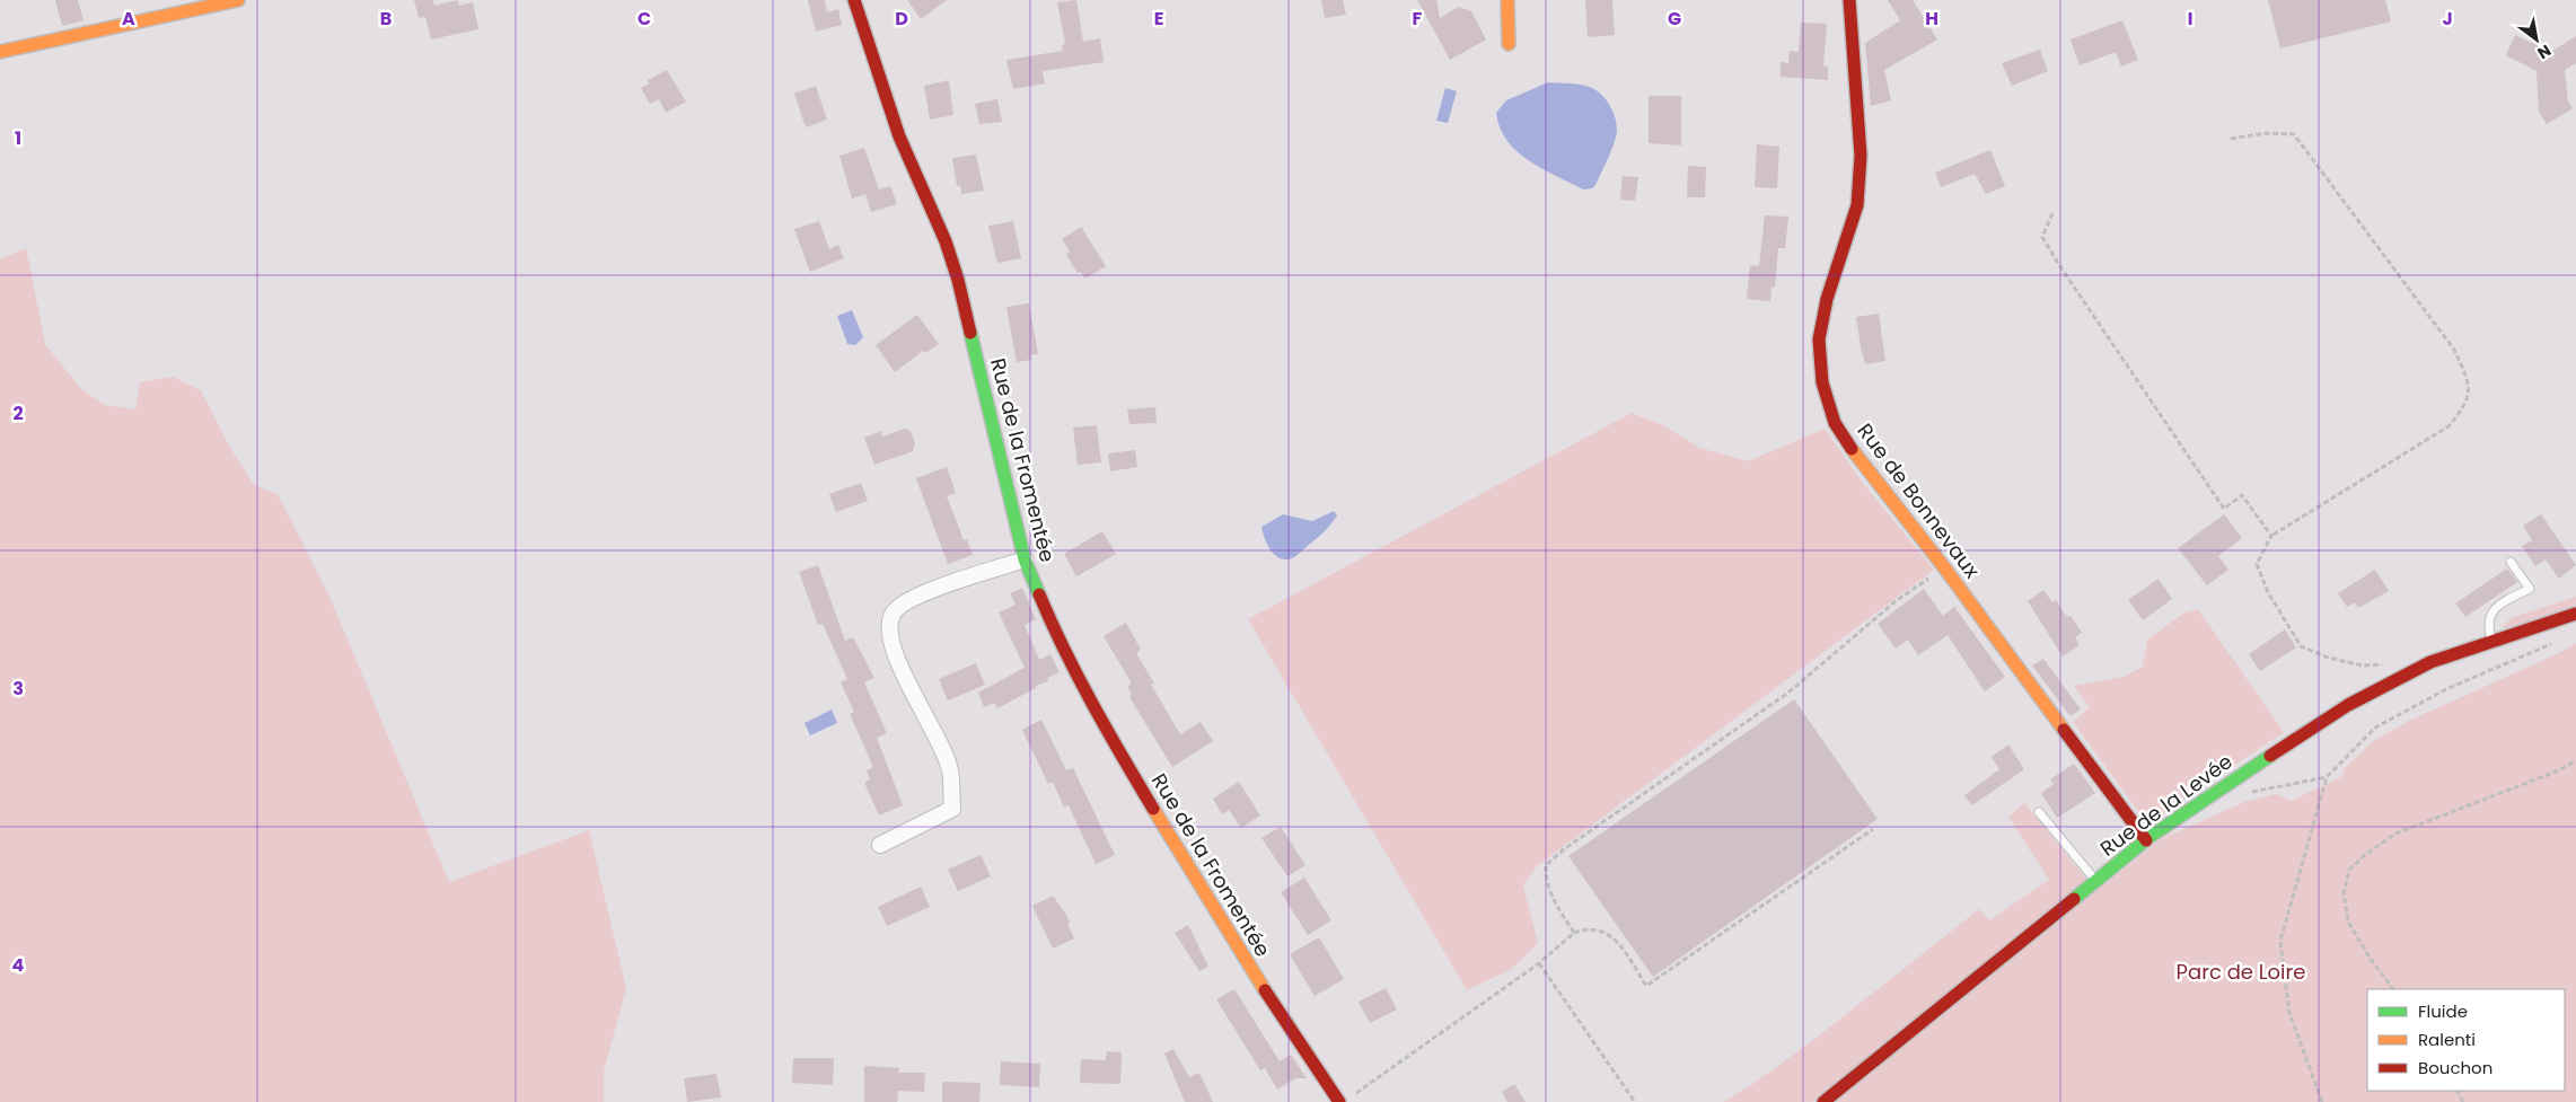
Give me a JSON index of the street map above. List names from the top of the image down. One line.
{"streets":{"street":["Rue de la Fromentée","Rue de Bonnevaux","Rue de la Levée"]},"crossings":[["Rue de Bonnevaux","Rue de la Levée"]],"parks":["Parc de Loire"],"legend":["Fluide","Ralenti","Bouchon"],"north":"bottom right","grid":{"columns":["A","B","C","D","E","F","G","H","I","J"],"rows":["1","2","3","4"]}}
